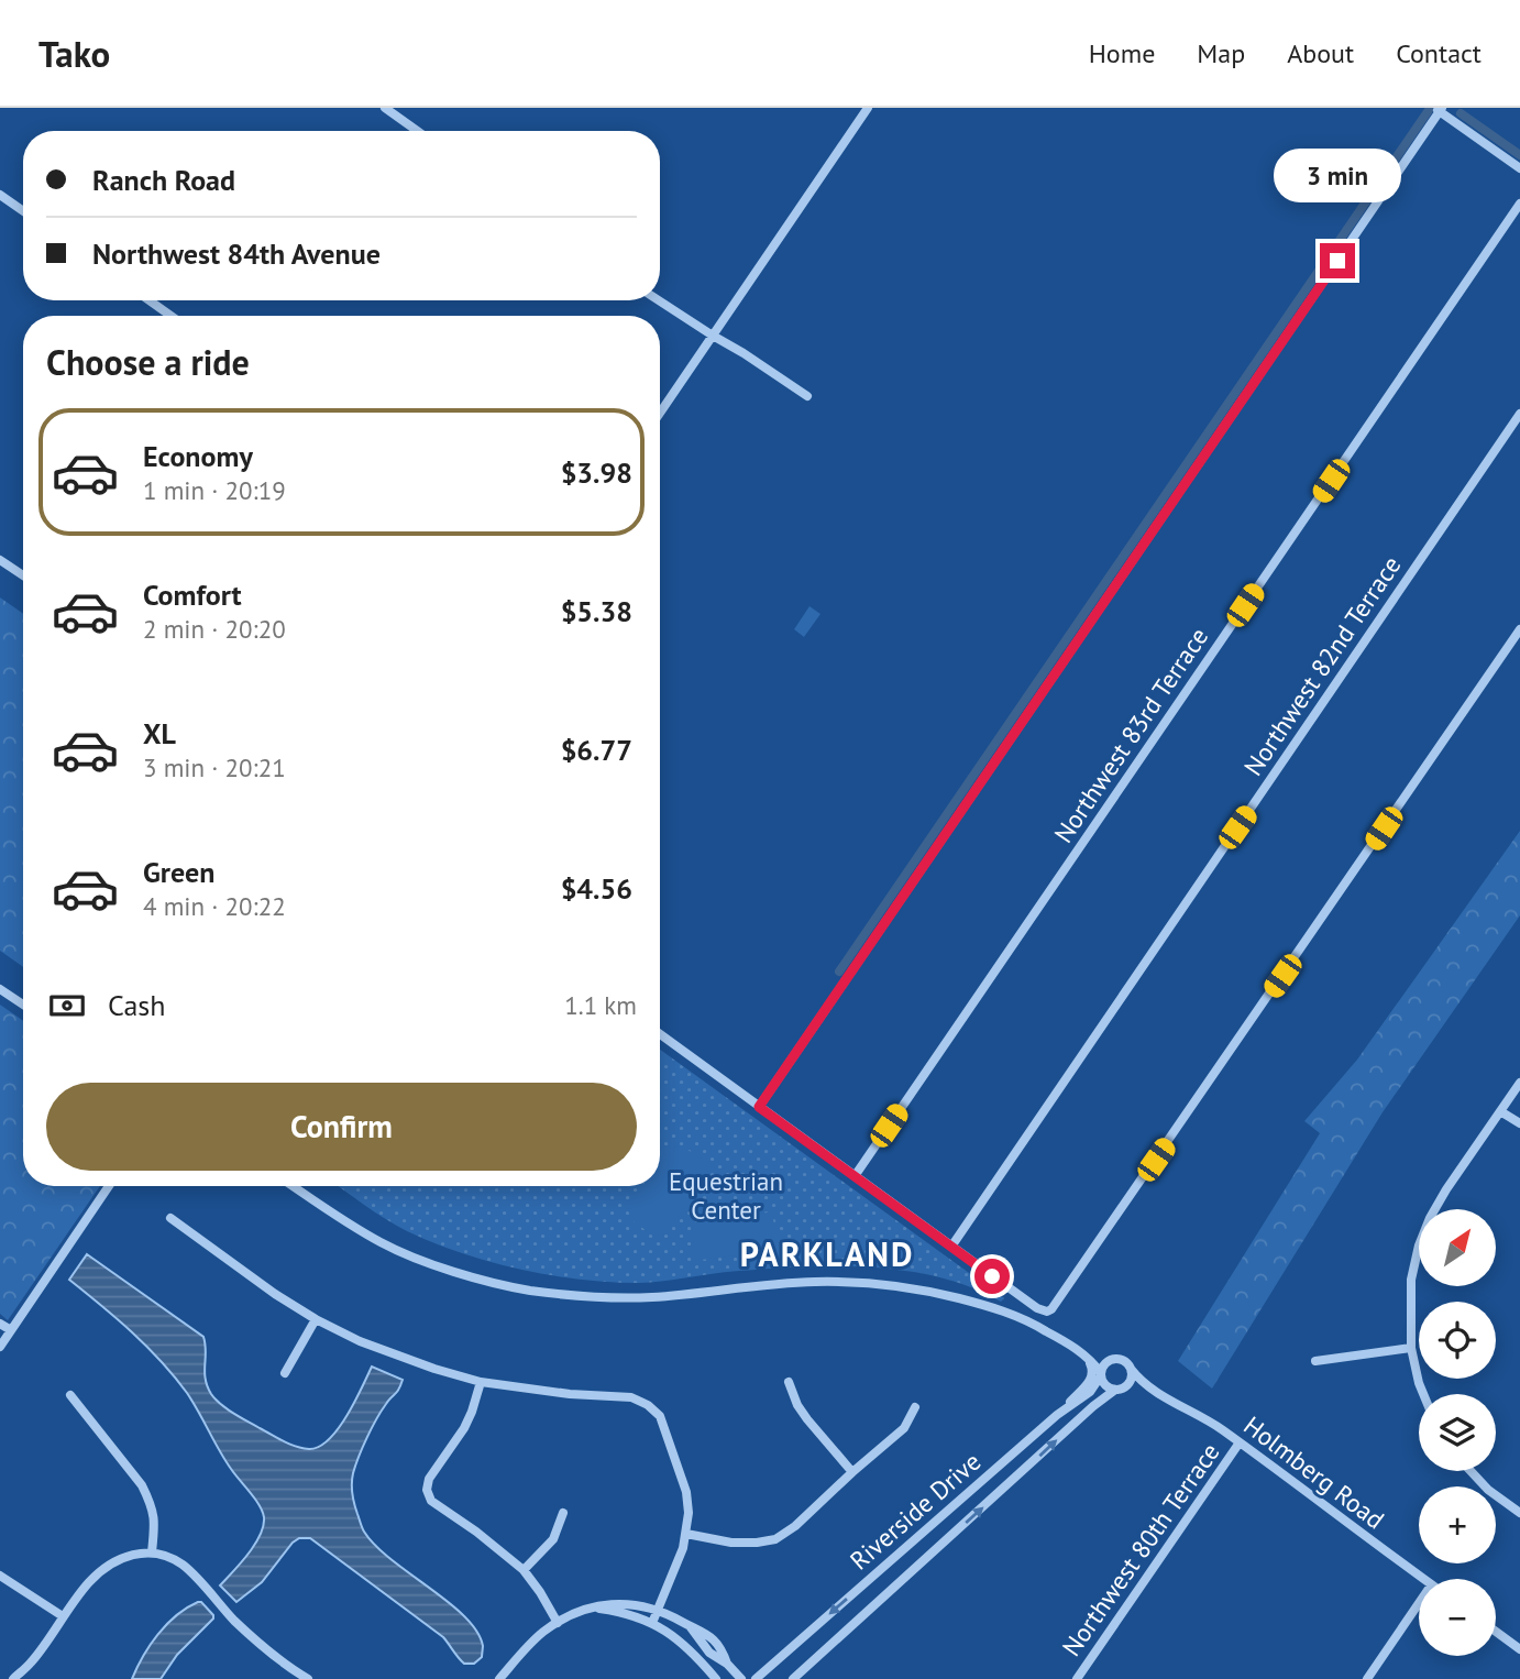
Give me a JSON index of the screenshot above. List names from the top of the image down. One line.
{"streets":{"street":["Northwest 82nd Terrace","Northwest 83rd Terrace","Holmberg Road","Riverside Drive","Northwest 80th Terrace"]},"crossings":[["Holmberg Road","Riverside Drive"],["Holmberg Road","Northwest 80th Terrace"]],"districts":["PARKLAND"],"parks":["Equestrian Center"],"north":"top right","page":{"header":"Tako","nav":["Home","Map","About","Contact"],"banner":["Ranch Road","Northwest 84th Avenue"],"bubble":"3 min","heading":"Choose a ride","list":[{"name":"Economy","note":"1 min · 20:19","value":"$3.98"},{"name":"Comfort","note":"2 min · 20:20","value":"$5.38"},{"name":"XL","note":"3 min · 20:21","value":"$6.77"},{"name":"Green","note":"4 min · 20:22","value":"$4.56"}],"pay":["Cash","1.1 km"],"buttons":"Confirm","map_buttons":["+","−"]}}
